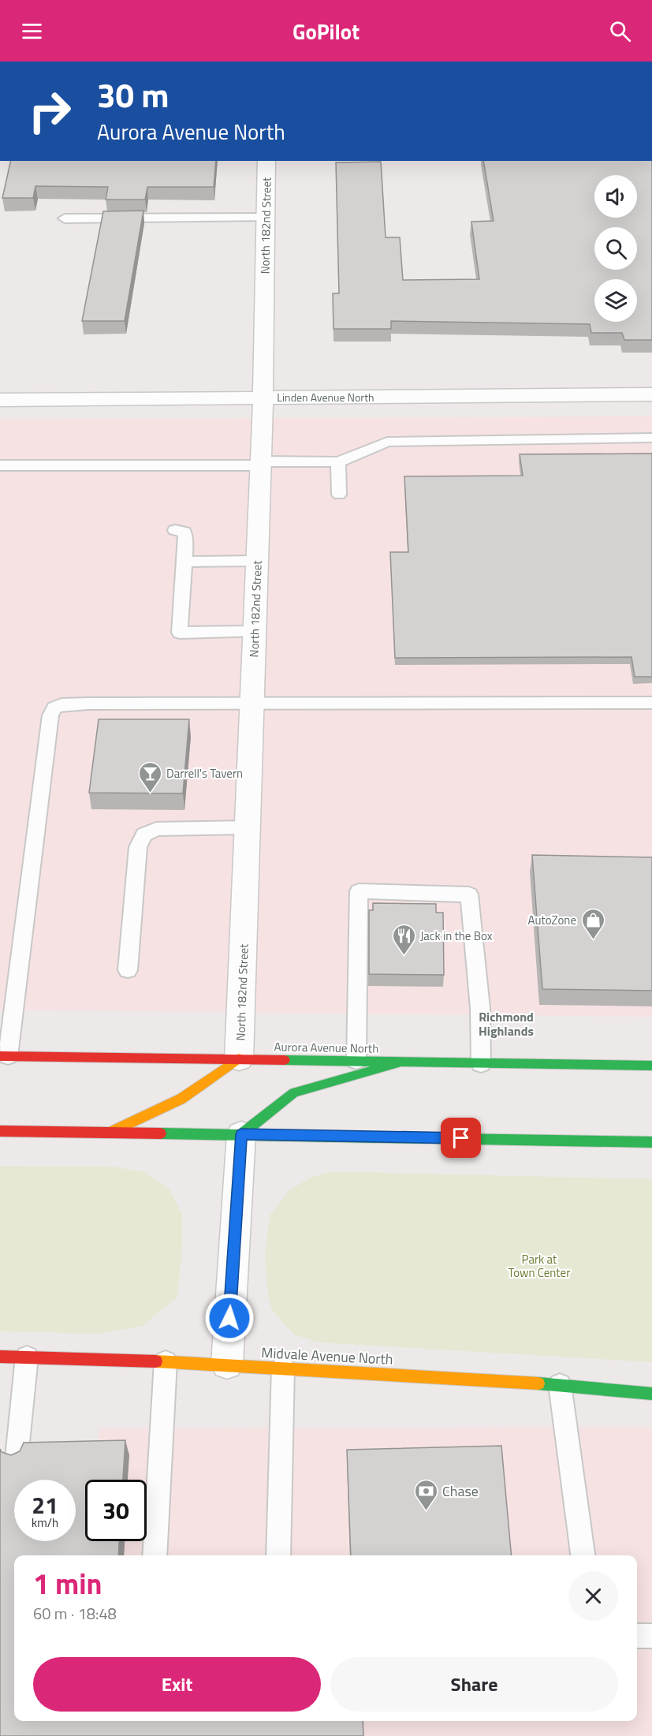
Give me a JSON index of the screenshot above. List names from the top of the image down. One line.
{"streets":{"main road":["Aurora Avenue North","Midvale Avenue North"],"street":["North 182nd Street","Linden Avenue North"]},"crossings":[["North 182nd Street","Linden Avenue North"],["North 182nd Street","Aurora Avenue North"]],"districts":["Richmond Highlands"],"parks":["Park at Town Center"],"places":{"bar":["Darrell's Tavern"],"shop":["AutoZone"],"restaurant":["Jack in the Box"],"bank":["Chase"]},"page":{"header":"GoPilot","turn":["30 m","Aurora Avenue North"],"speed":"21 km/h","limit":"30","heading":["1 min","60 m · 18:48"],"buttons":["Exit","Share"]}}
